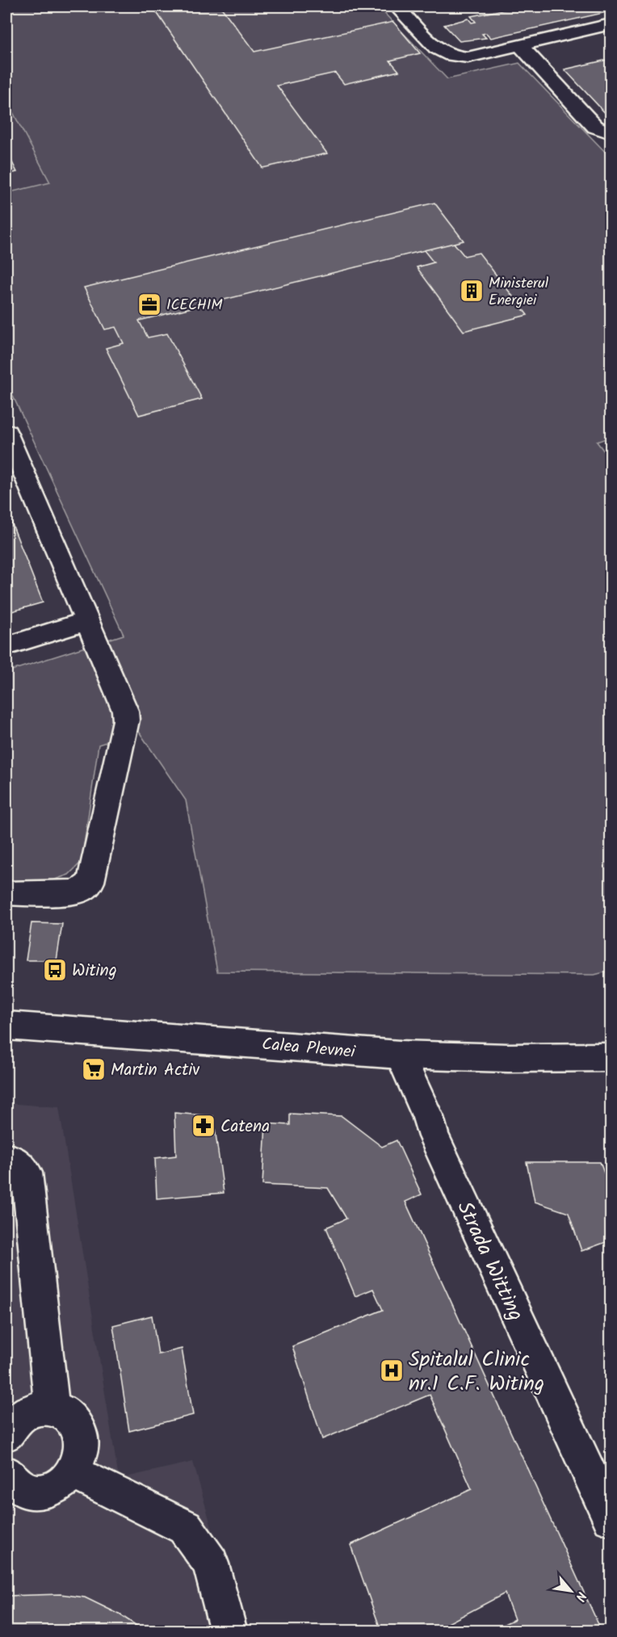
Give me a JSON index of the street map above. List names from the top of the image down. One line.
{"streets":{"main road":["Calea Plevnei","Strada Witting"]},"crossings":[["Calea Plevnei","Strada Witting"]],"places":{"building":["Ministerul Energiei"],"office":["ICECHIM"],"bus stop":["Witing"],"supermarket":["Martin Activ"],"pharmacy":["Catena"],"hospital":["Spitalul Clinic nr.1 C.F. Witing"]},"north":"bottom right"}
